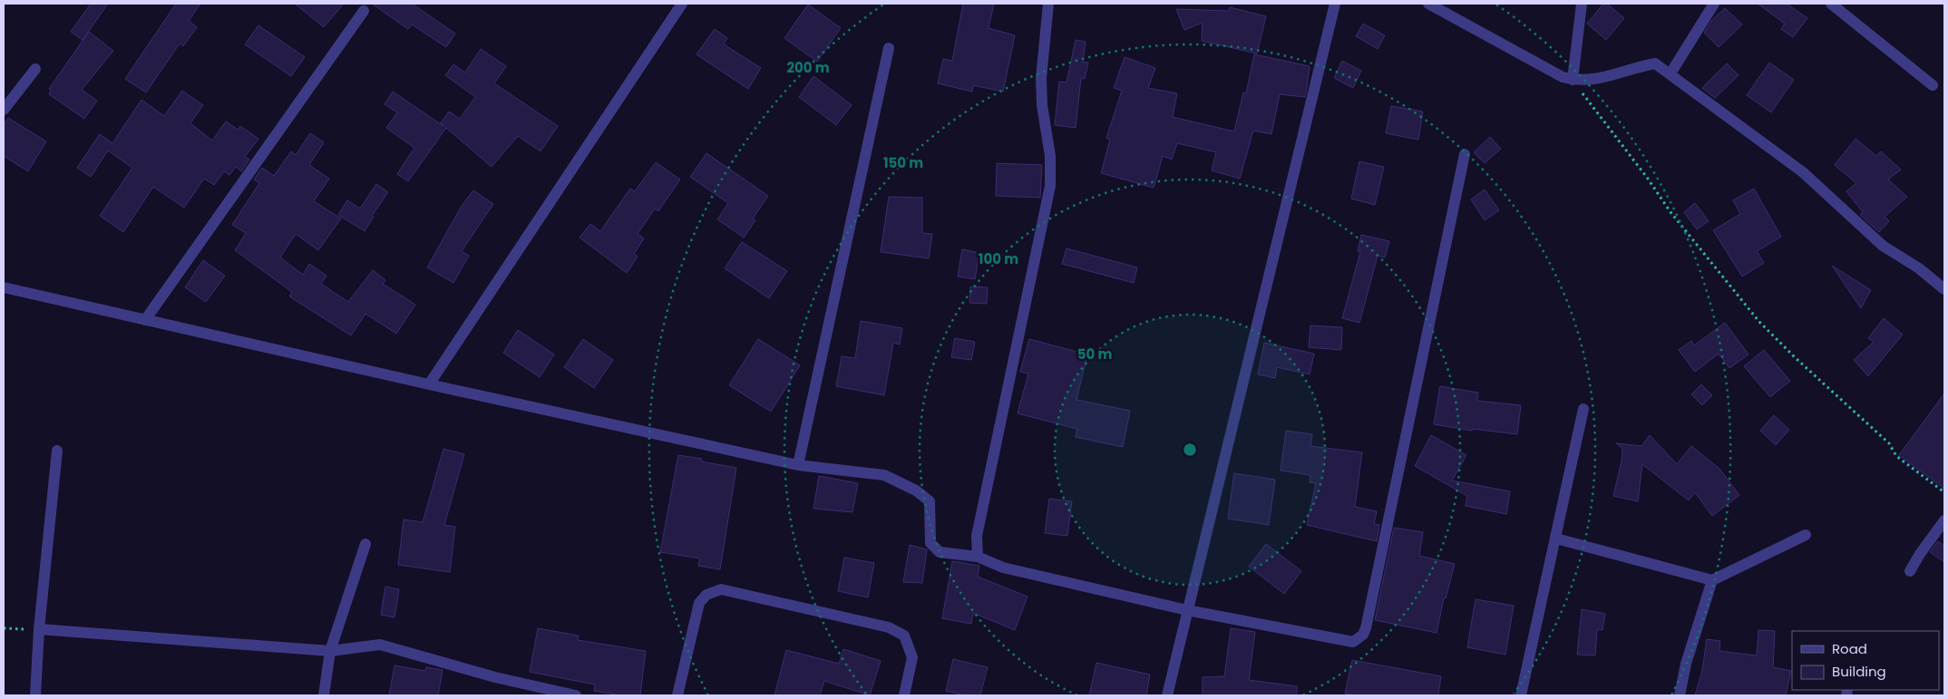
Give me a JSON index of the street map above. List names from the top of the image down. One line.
{"legend":["Road","Building"],"rings":["200 m","150 m","100 m","50 m"]}
